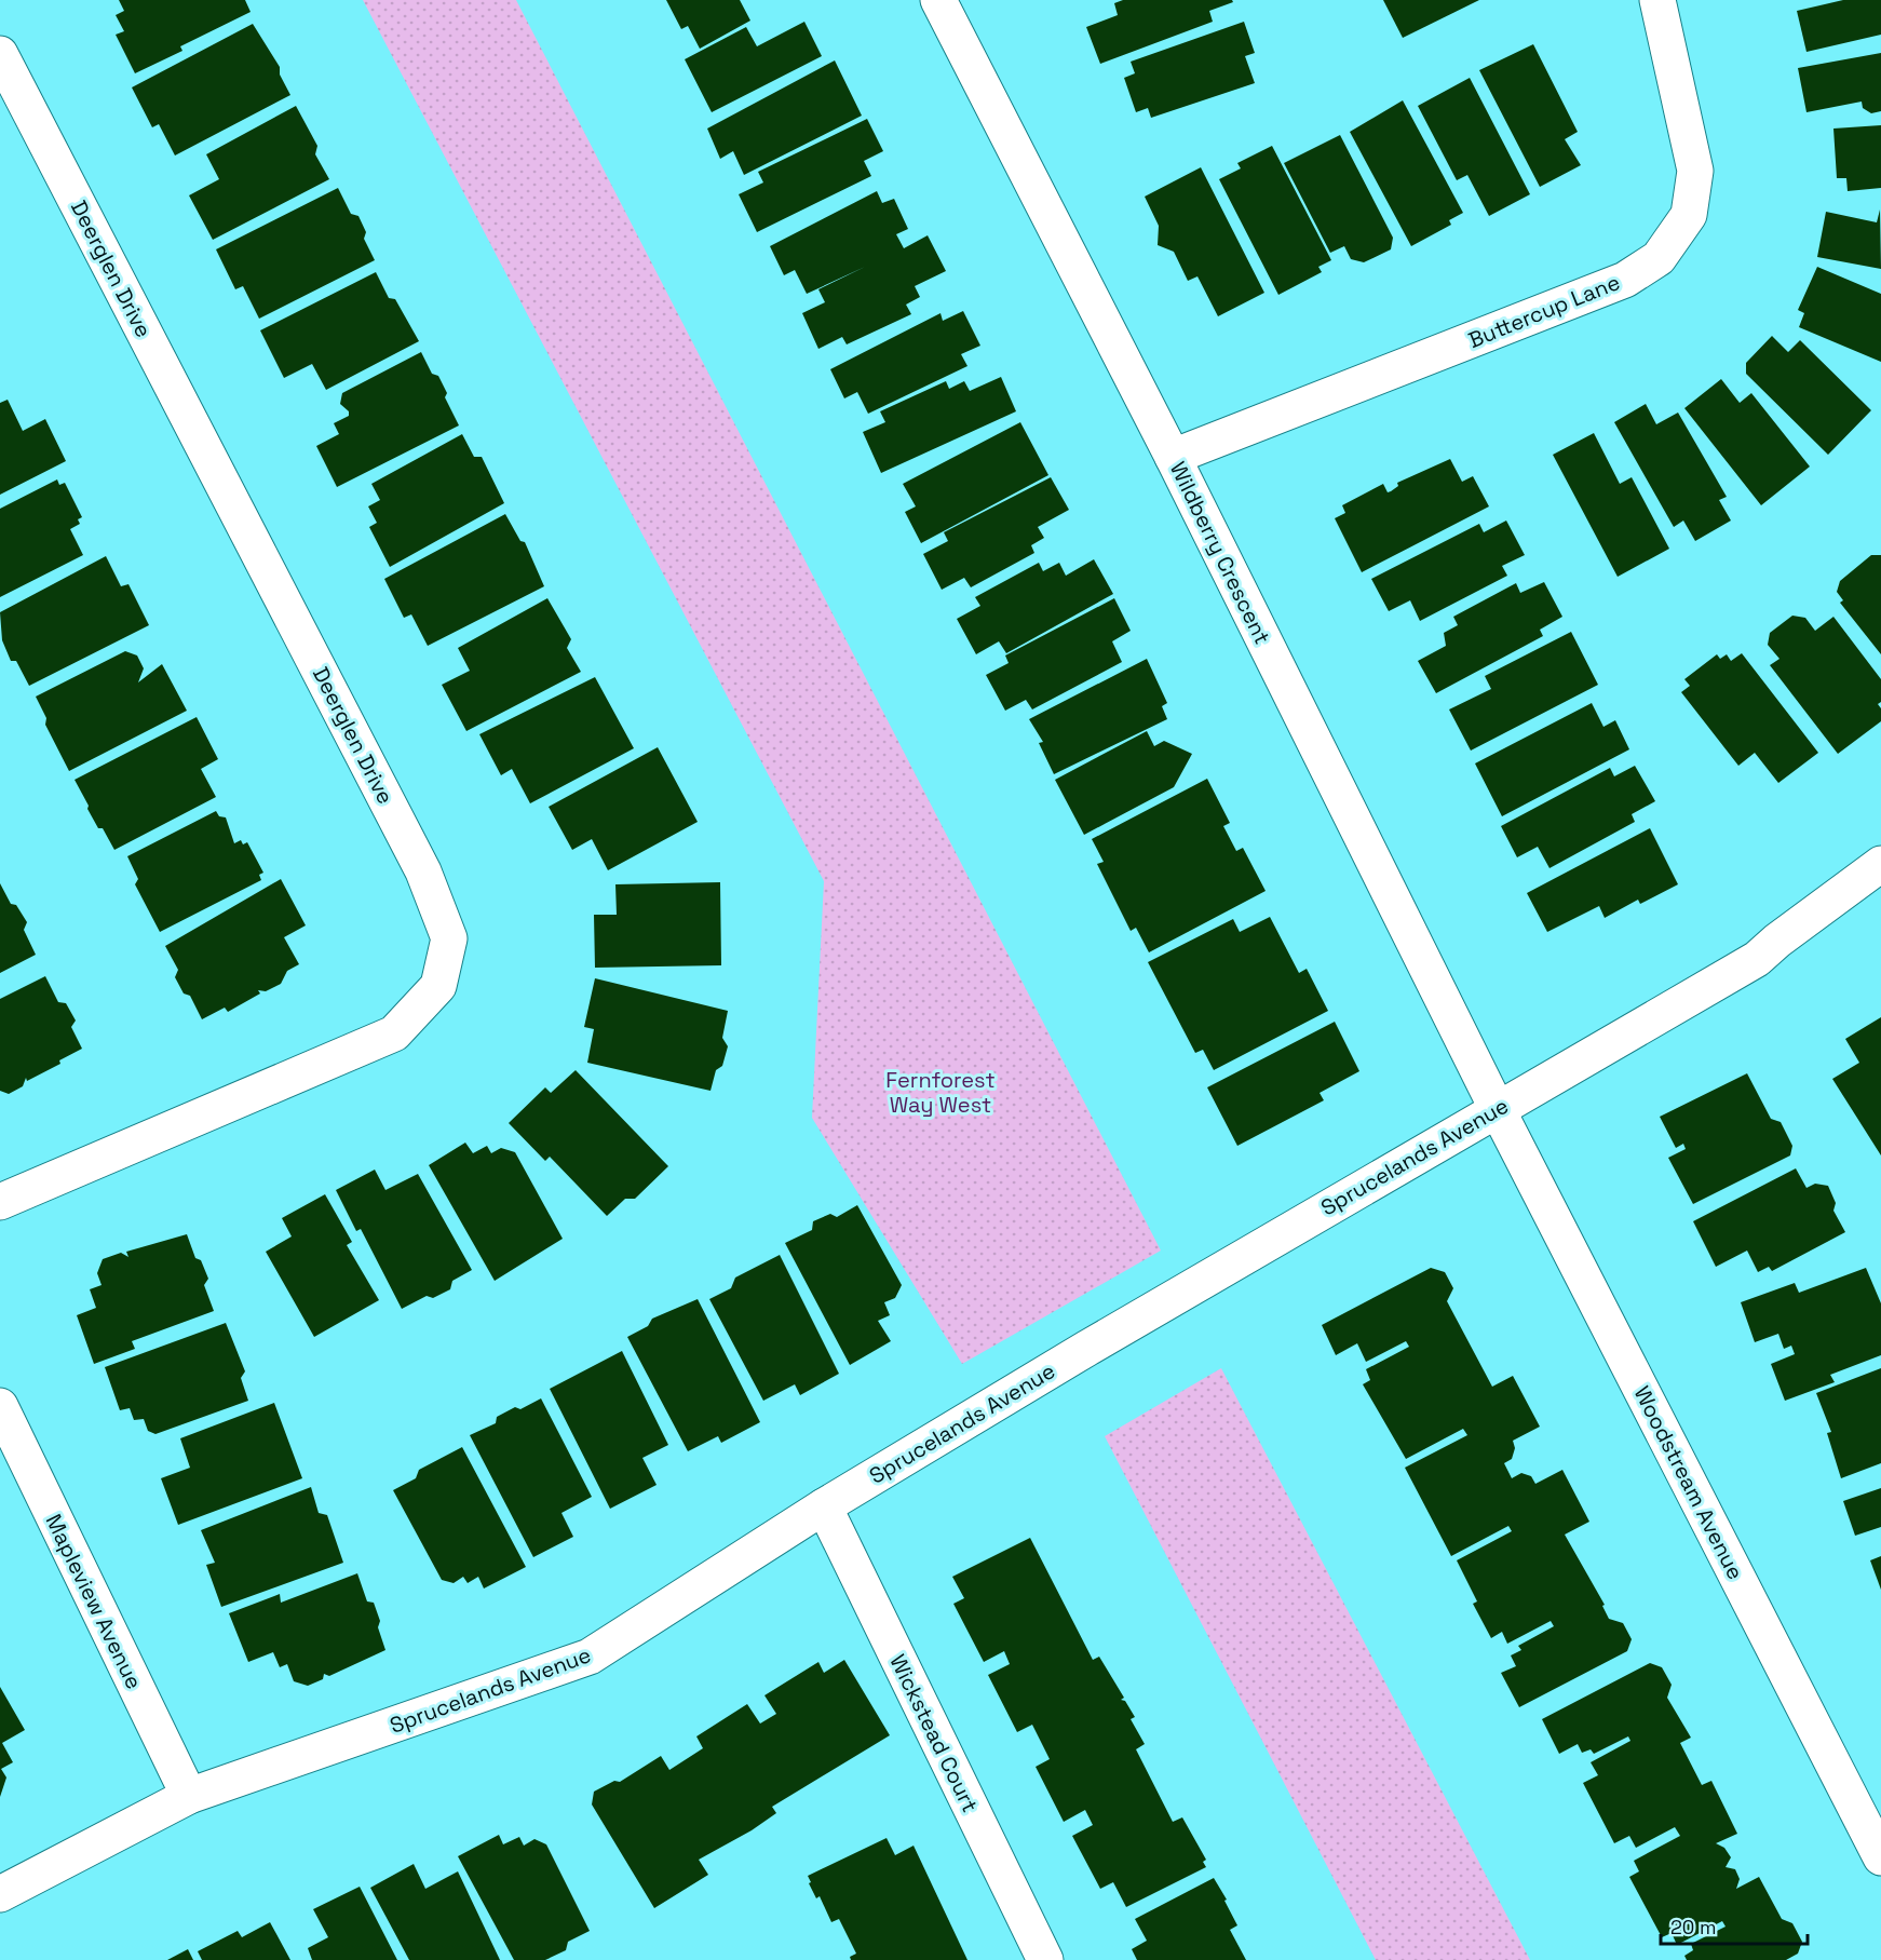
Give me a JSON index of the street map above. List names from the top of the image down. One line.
{"streets":{"street":["Deerglen Drive","Buttercup Lane","Wildberry Crescent","Sprucelands Avenue","Woodstream Avenue","Mapleview Avenue","Wickstead Court"]},"crossings":[["Buttercup Lane","Wildberry Crescent"],["Wildberry Crescent","Sprucelands Avenue"],["Wildberry Crescent","Woodstream Avenue"],["Sprucelands Avenue","Woodstream Avenue"],["Sprucelands Avenue","Mapleview Avenue"],["Sprucelands Avenue","Wickstead Court"]],"parks":["Fernforest Way West"],"scale_bar":"20 m"}
